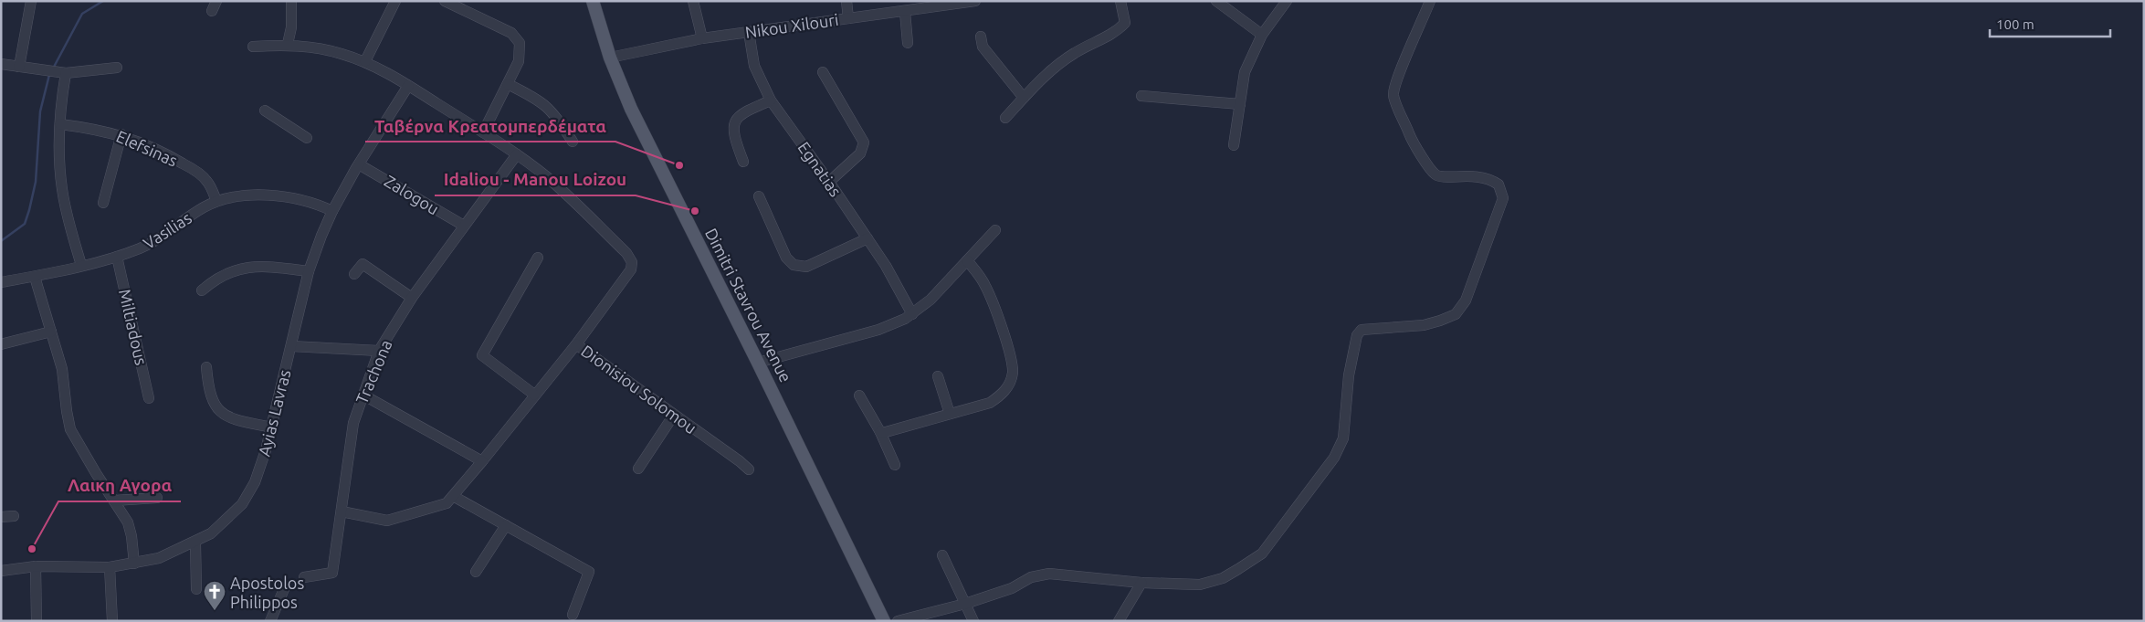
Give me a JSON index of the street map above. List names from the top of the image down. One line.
{"streets":{"main road":["Dimitri Stavrou Avenue"],"street":["Nikou Xilouri","Elefsinas","Egnatias","Zalogou","Vasilias","Miltiadous","Trachona","Dionisiou Solomou","Ayias Lavras"]},"crossings":[["Nikou Xilouri","Egnatias"],["Nikou Xilouri","Dimitri Stavrou Avenue"],["Elefsinas","Vasilias"],["Zalogou","Trachona"],["Zalogou","Ayias Lavras"],["Vasilias","Miltiadous"],["Vasilias","Ayias Lavras"],["Trachona","Dionisiou Solomou"],["Dionisiou Solomou","Ayias Lavras"]],"places":{"other":["Ταβέρνα Κρεατομπερδέματα","Idaliou - Manou Loizou","Λαικη Αγορα"],"church":["Apostolos Philippos"]},"scale_bar":"100 m"}
